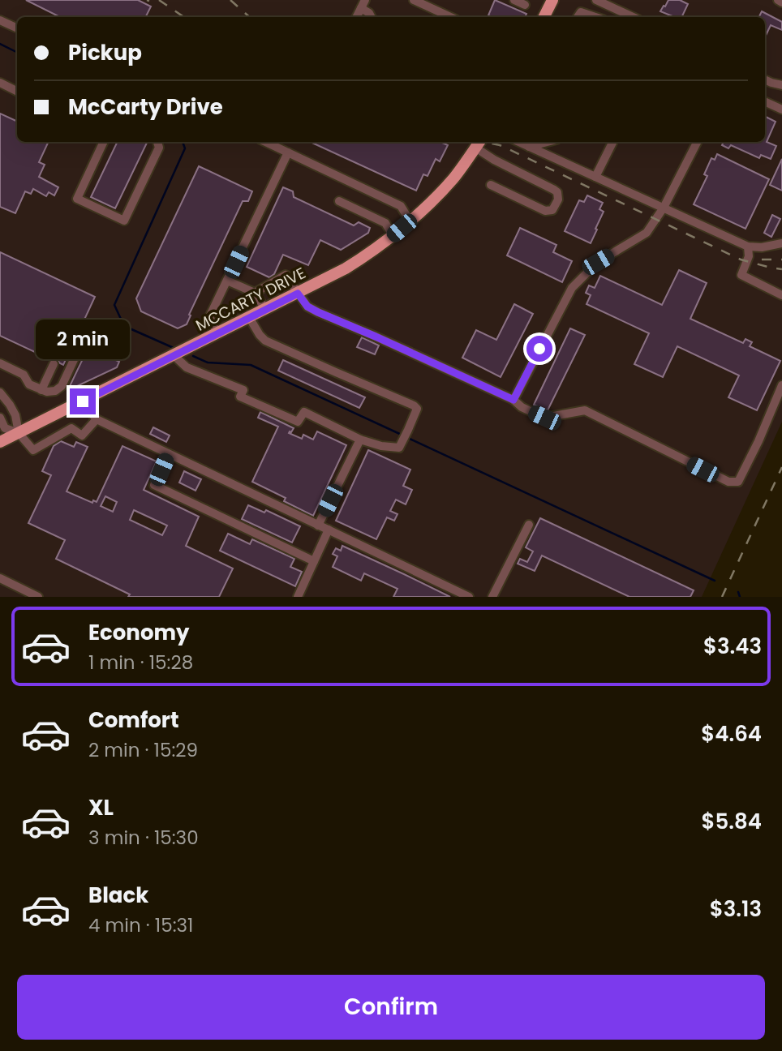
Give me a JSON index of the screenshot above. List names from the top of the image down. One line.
{"streets":{"main road":["MCCARTY DRIVE"]},"page":{"banner":["Pickup","McCarty Drive"],"bubble":"2 min","list":[{"name":"Economy","note":"1 min · 15:28","value":"$3.43"},{"name":"Comfort","note":"2 min · 15:29","value":"$4.64"},{"name":"XL","note":"3 min · 15:30","value":"$5.84"},{"name":"Black","note":"4 min · 15:31","value":"$3.13"}],"buttons":"Confirm"}}
